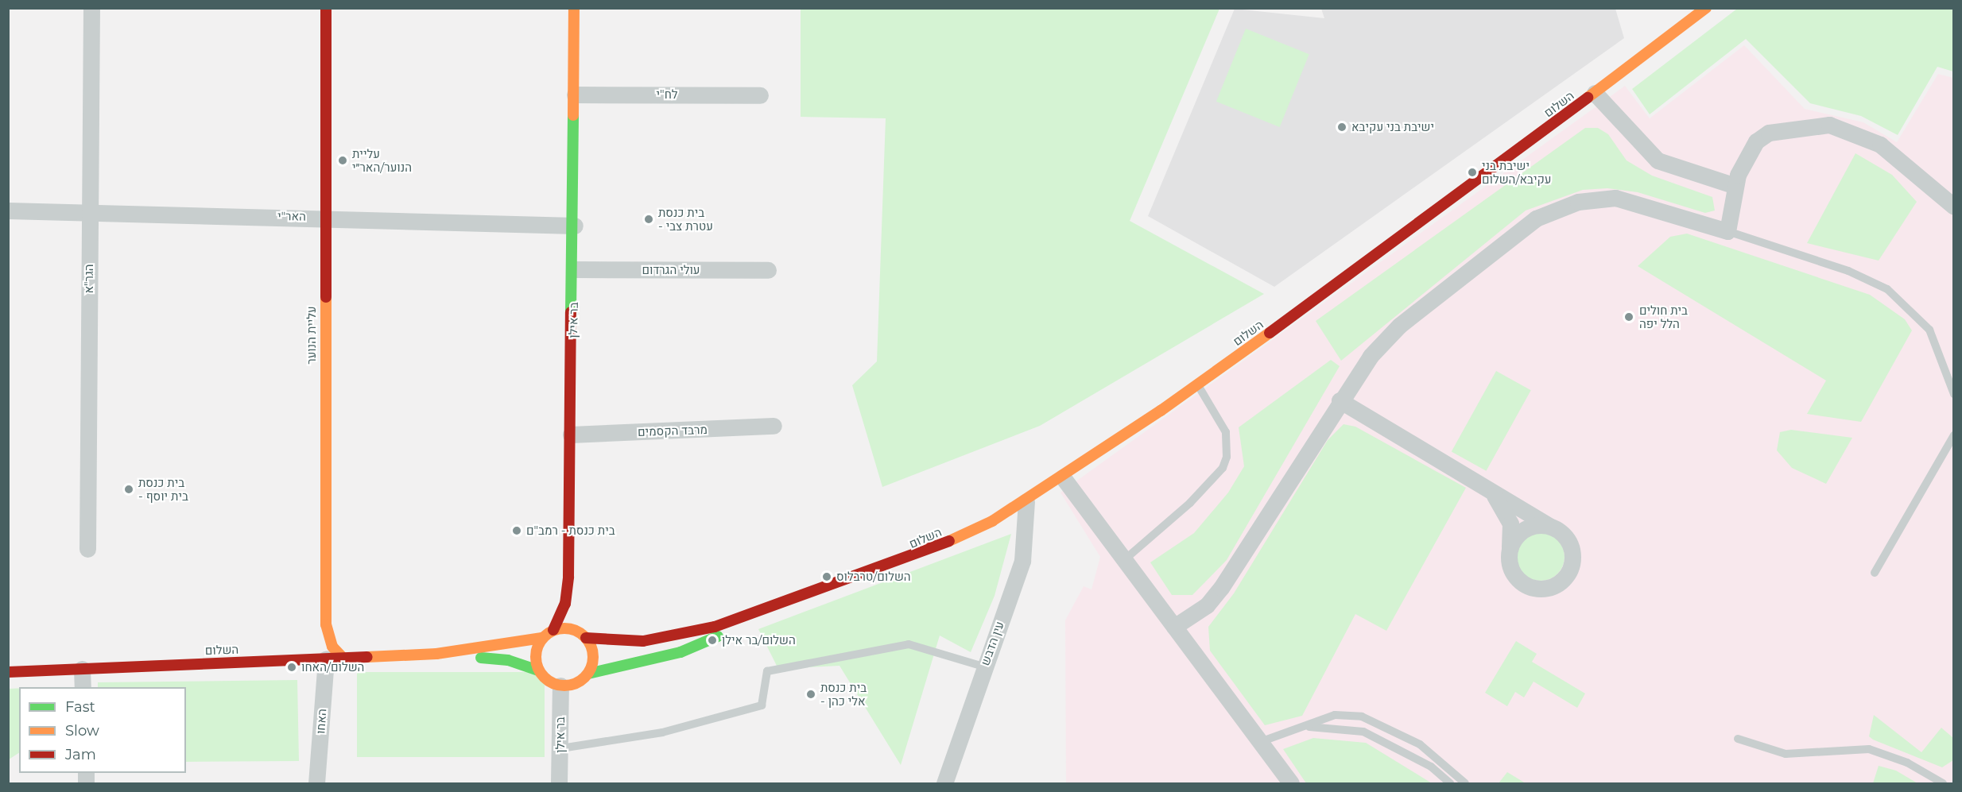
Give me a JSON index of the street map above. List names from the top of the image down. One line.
{"streets":{"street":["לח\"י","השלום","האר\"י","עולי הגרדום","הגר\"א","בר אילן","עליית הנוער","מרבד הקסמים","עין הדבש","האחו"]},"crossings":[["לח\"י","בר אילן"],["השלום","בר אילן"],["השלום","עליית הנוער"],["השלום","עין הדבש"],["השלום","האחו"],["האר\"י","הגר\"א"],["האר\"י","בר אילן"],["האר\"י","עליית הנוער"],["עולי הגרדום","בר אילן"],["בר אילן","מרבד הקסמים"],["עליית הנוער","האחו"]],"places":["ישיבת בני עקיבא","עליית הנוער/האר״י","ישיבת בני עקיבא/השלום","בית כנסת - עטרת צבי","בית חולים הלל יפה","בית כנסת - בית יוסף","בית כנסת - רמב\"ם","השלום/טרבלוס","השלום/בר אילן","השלום/האחו","בית כנסת - אלי כהן"],"legend":["Fast","Slow","Jam"]}
